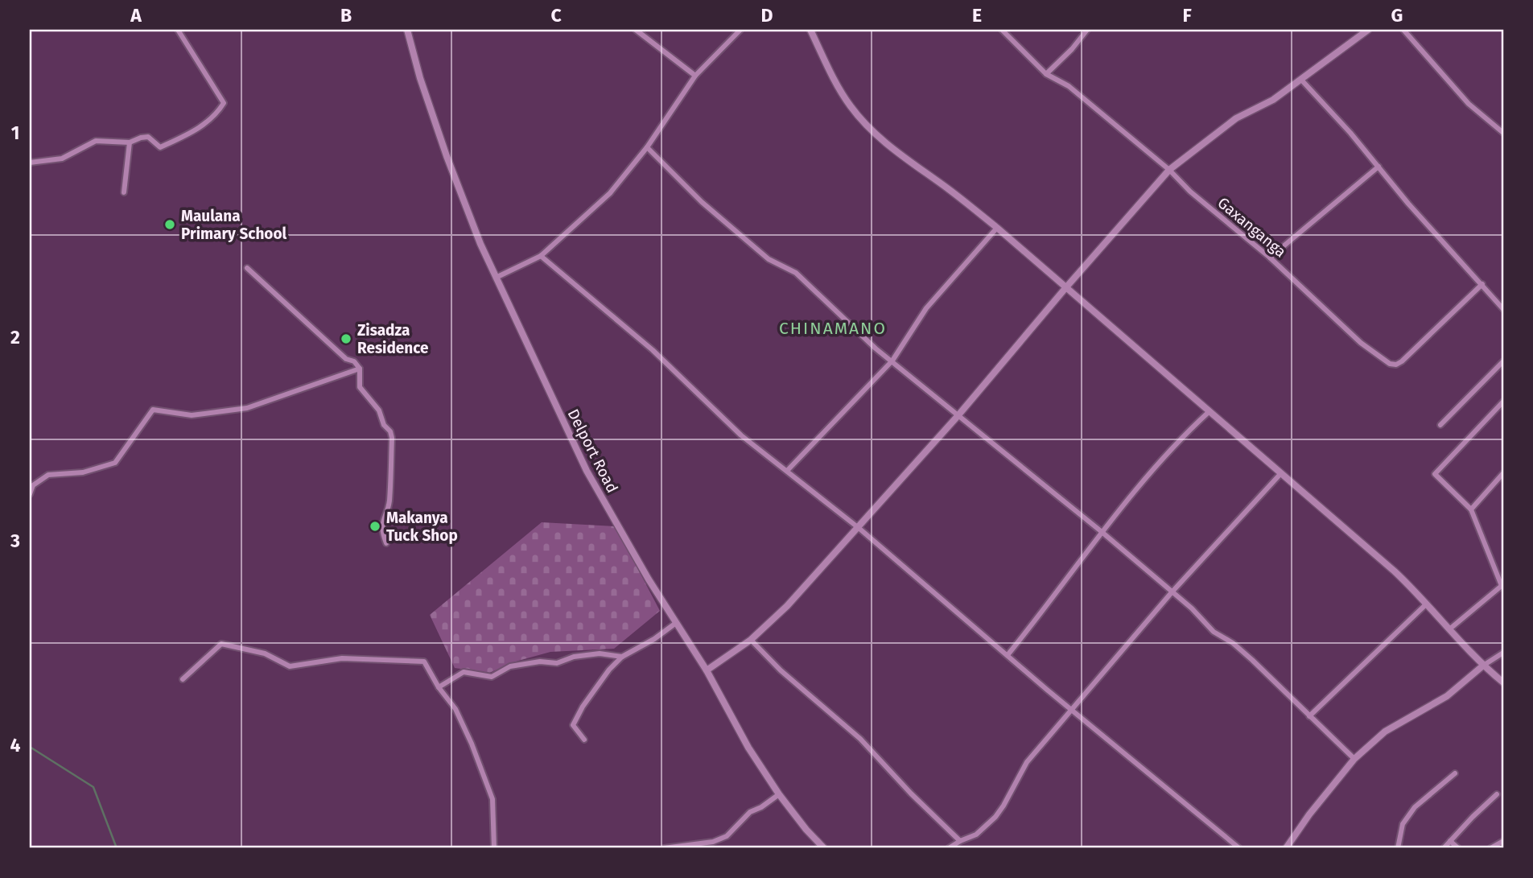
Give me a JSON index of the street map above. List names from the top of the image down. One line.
{"streets":{"street":["Gaxanganga","Delport Road"]},"districts":["CHINAMANO"],"places":["Maulana Primary School","Zisadza Residence","Makanya Tuck Shop"],"grid":{"columns":["A","B","C","D","E","F","G"],"rows":["1","2","3","4"]}}
